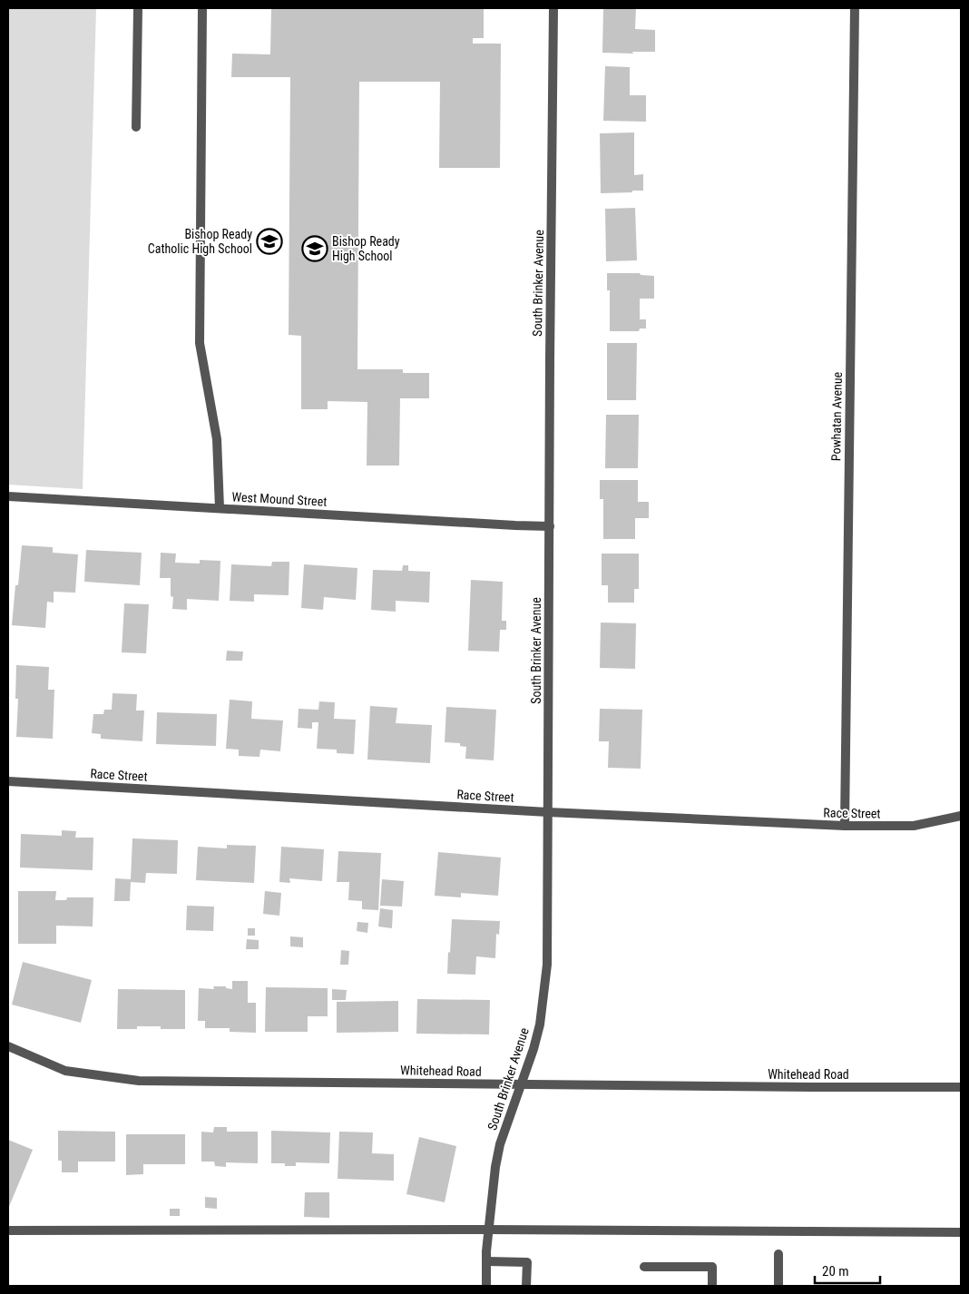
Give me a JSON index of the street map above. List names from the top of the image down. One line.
{"streets":{"street":["South Brinker Avenue","Powhatan Avenue","West Mound Street","Race Street","Whitehead Road"]},"crossings":[["South Brinker Avenue","West Mound Street"],["South Brinker Avenue","Race Street"],["South Brinker Avenue","Whitehead Road"],["Powhatan Avenue","Race Street"]],"places":{"school or university":["Bishop Ready Catholic High School","Bishop Ready High School"]},"scale_bar":"20 m"}
